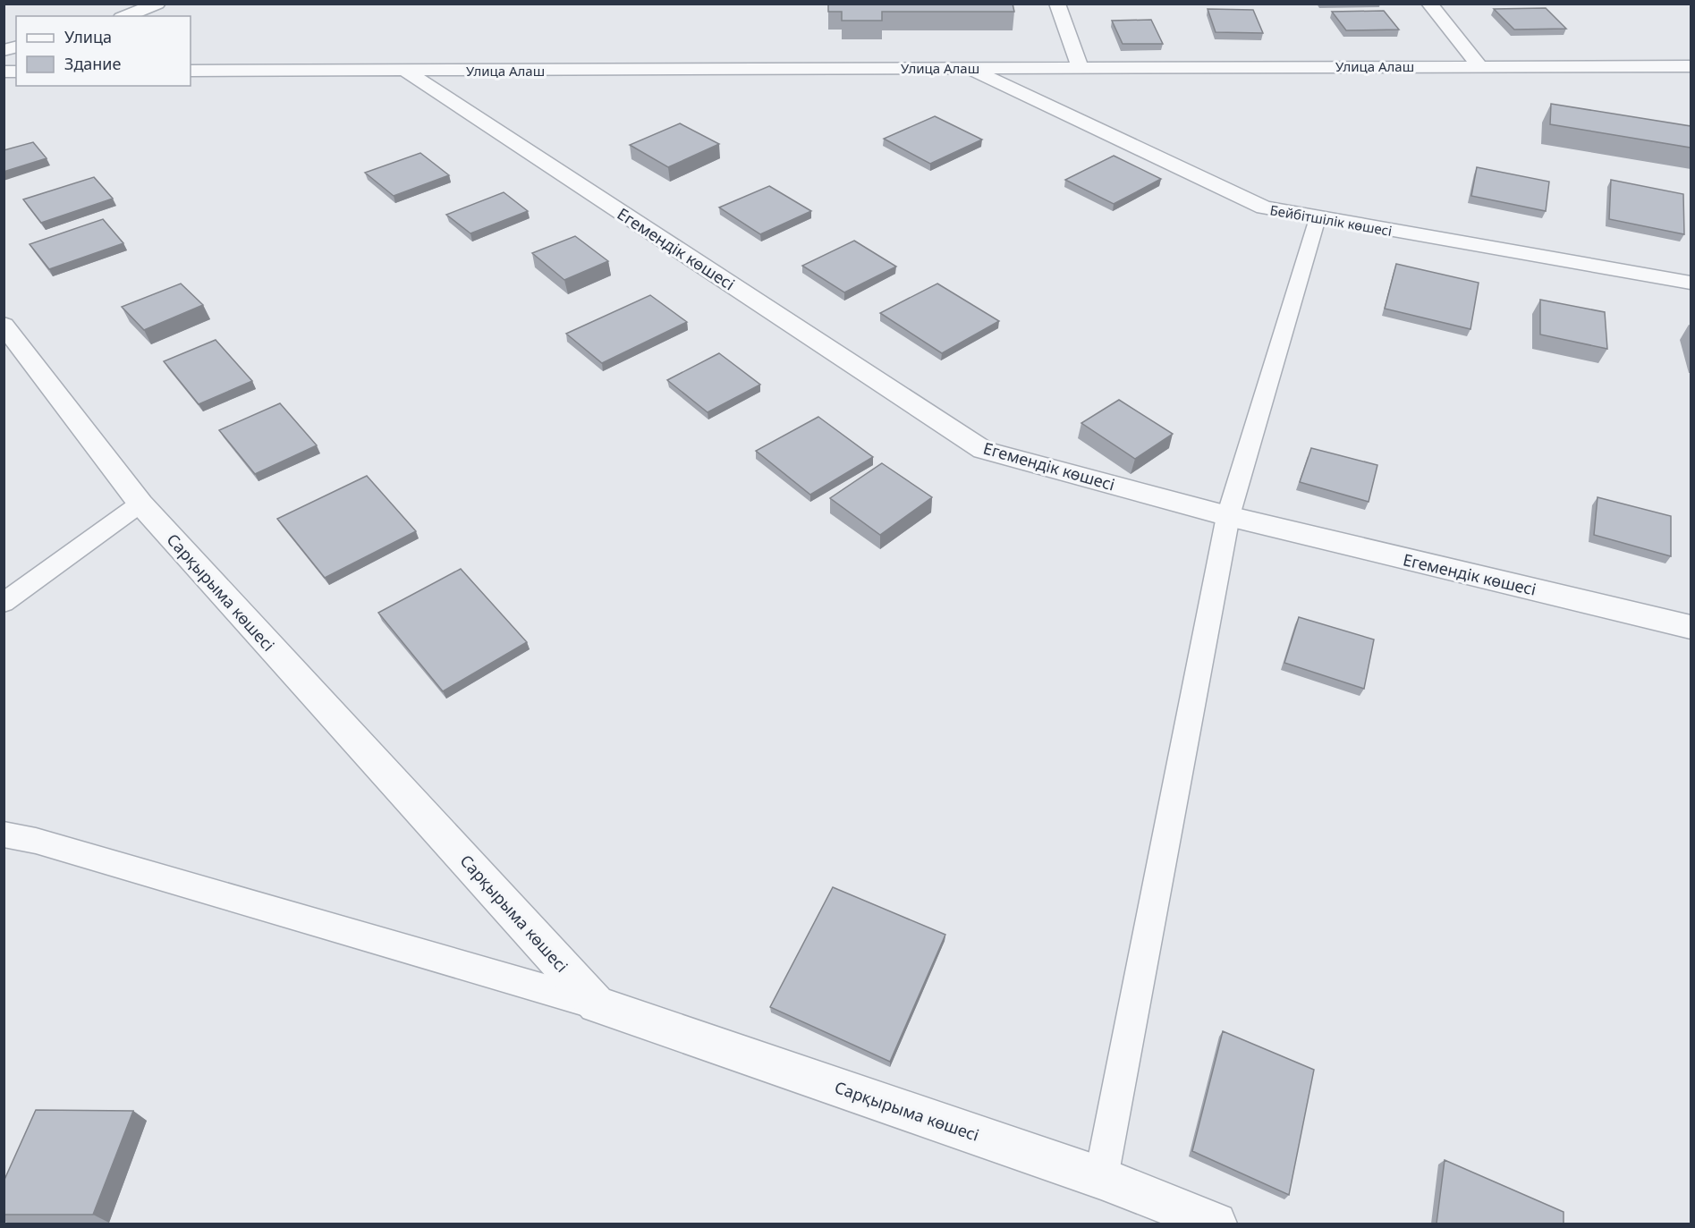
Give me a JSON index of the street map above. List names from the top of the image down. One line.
{"streets":{"street":["Улица Алаш","Бейбітшілік көшесі","Егемендік көшесі","Сарқырыма көшесі"]},"crossings":[["Улица Алаш","Бейбітшілік көшесі"],["Улица Алаш","Егемендік көшесі"]],"legend":["Улица","Здание"]}
